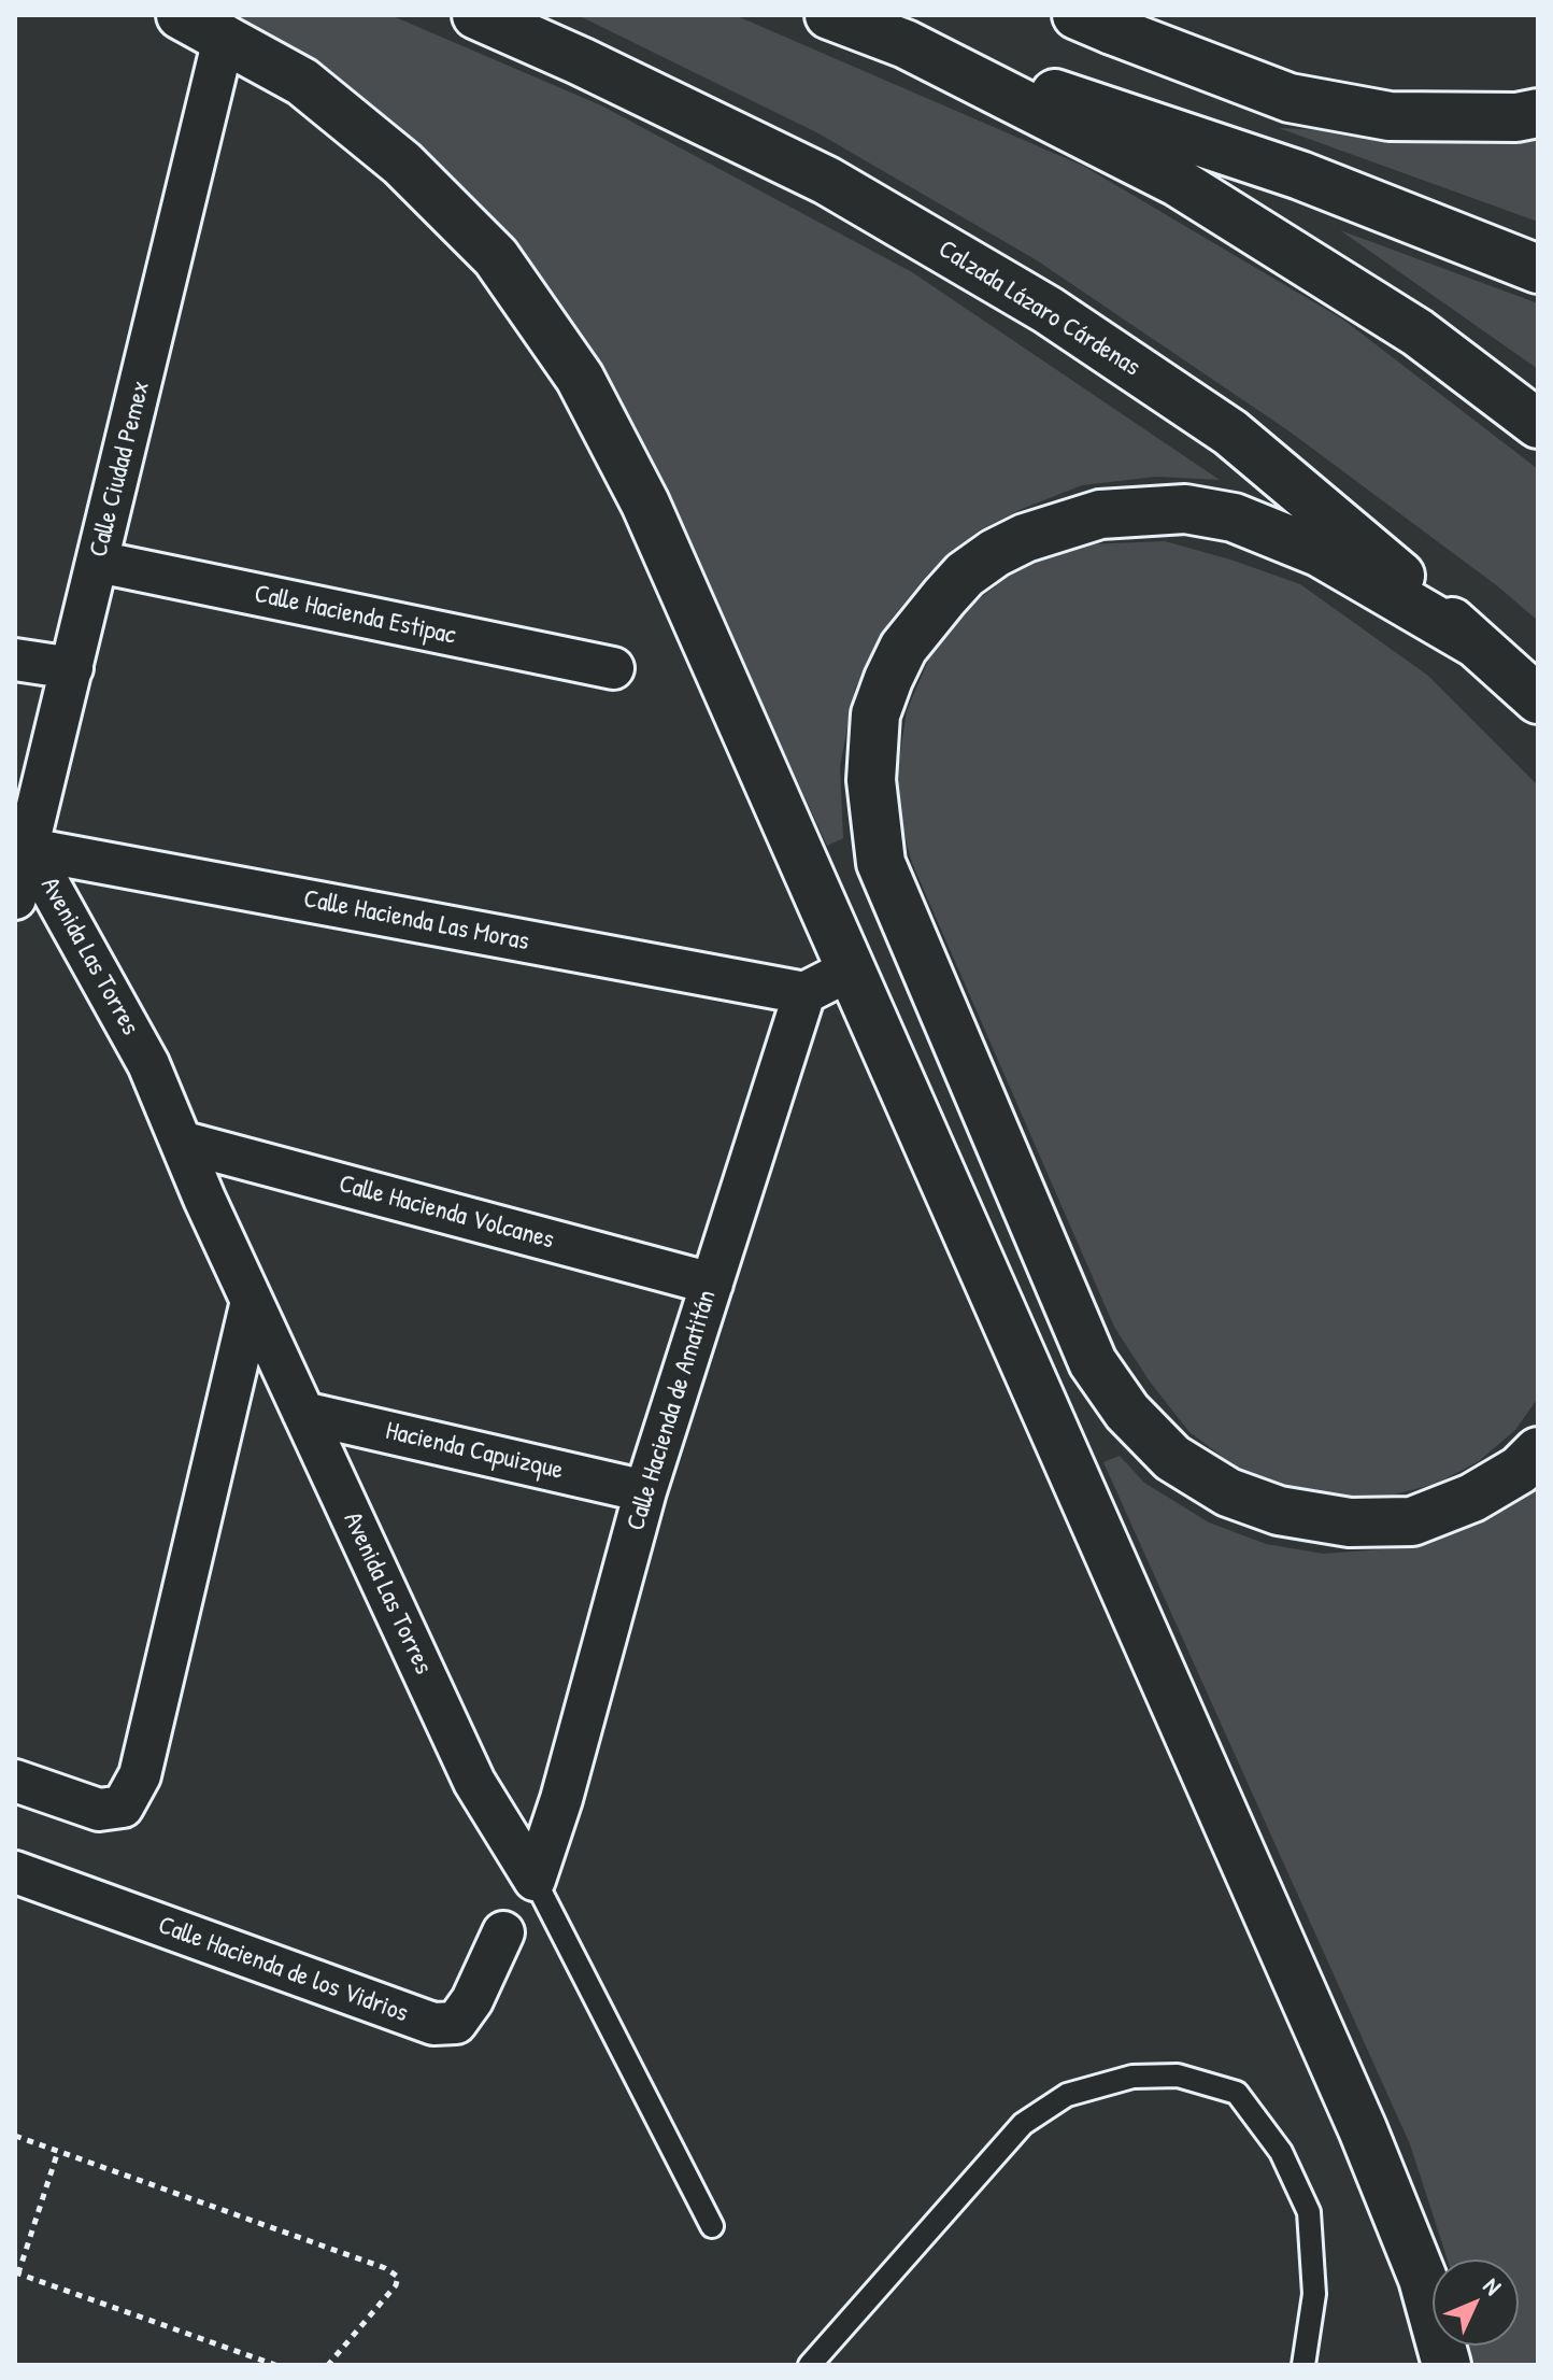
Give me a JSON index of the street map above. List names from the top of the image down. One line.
{"streets":{"main road":["Calzada Lázaro Cárdenas"],"street":["Calle Ciudad Pemex","Calle Hacienda Estipac","Calle Hacienda Las Moras","Avenida Las Torres","Calle Hacienda Volcanes","Calle Hacienda de Amatitán","Hacienda Capuizque","Calle Hacienda de los Vidrios"]},"crossings":[["Calle Ciudad Pemex","Calle Hacienda Estipac"],["Calle Ciudad Pemex","Calle Hacienda Las Moras"],["Calle Ciudad Pemex","Avenida Las Torres"],["Calle Hacienda Las Moras","Avenida Las Torres"],["Calle Hacienda Las Moras","Calle Hacienda de Amatitán"],["Avenida Las Torres","Calle Hacienda Volcanes"],["Avenida Las Torres","Calle Hacienda de Amatitán"],["Avenida Las Torres","Hacienda Capuizque"],["Calle Hacienda Volcanes","Calle Hacienda de Amatitán"],["Calle Hacienda de Amatitán","Hacienda Capuizque"]],"north":"top right"}
